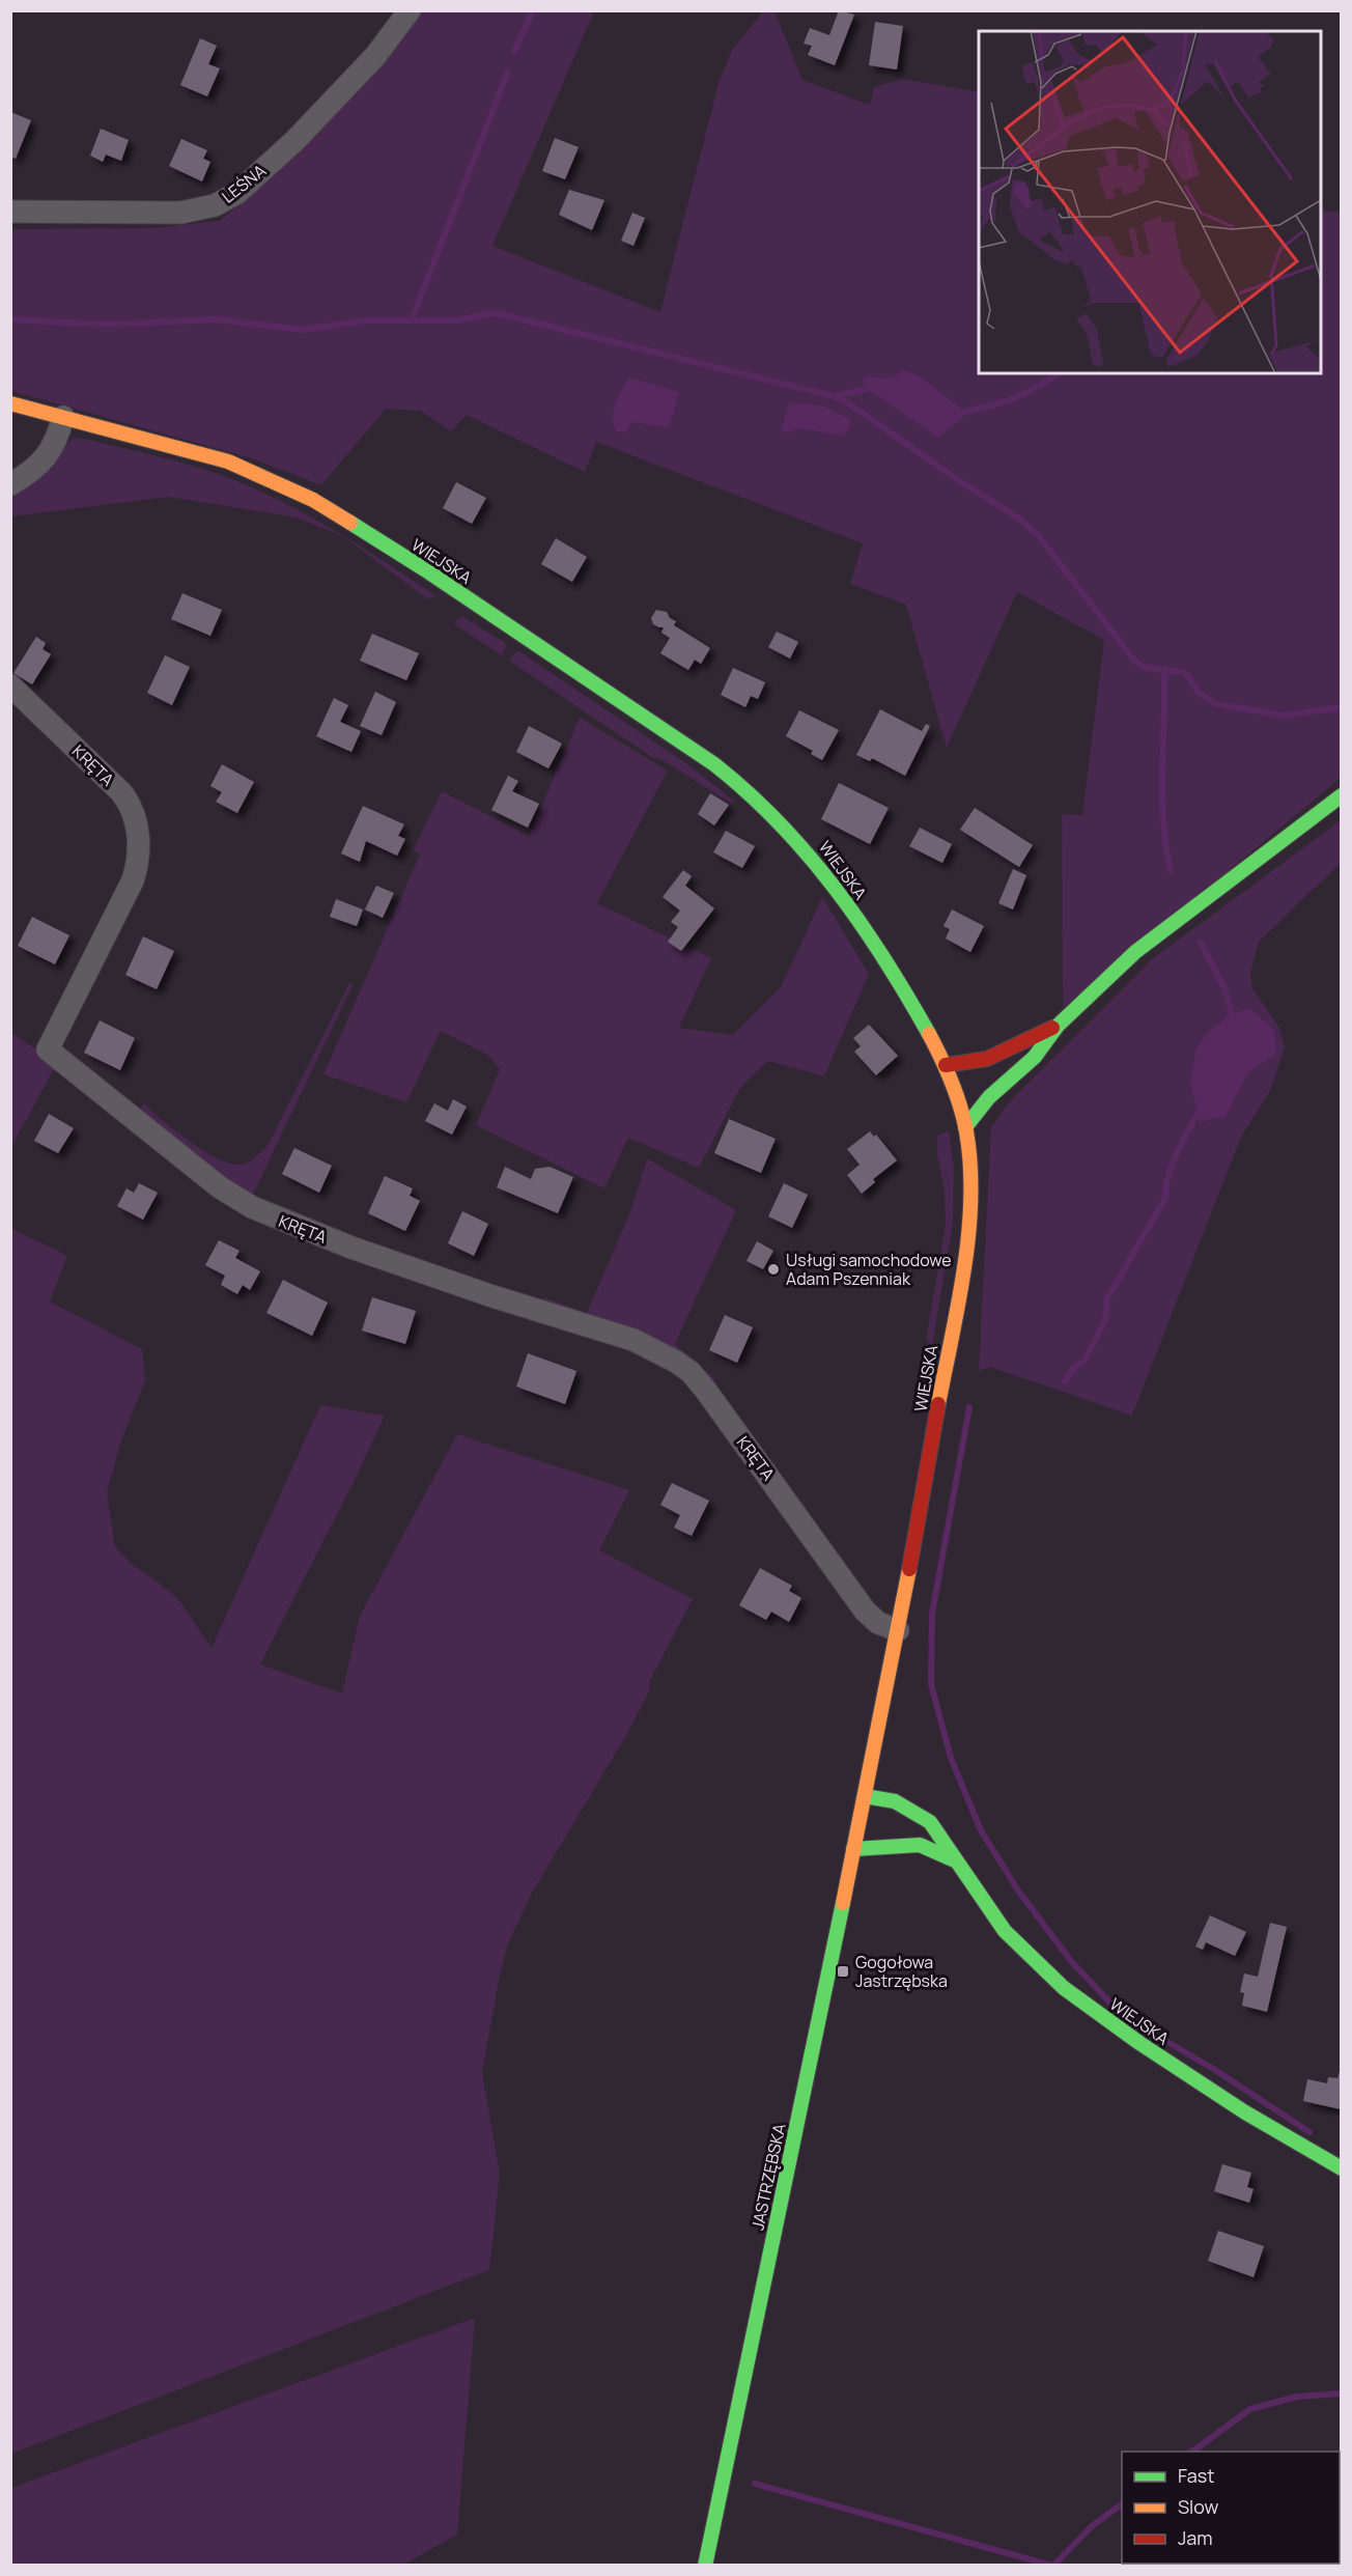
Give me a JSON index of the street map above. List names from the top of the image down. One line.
{"streets":{"street":["LEŚNA","WIEJSKA","KRĘTA","JASTRZĘBSKA"]},"crossings":[["WIEJSKA","KRĘTA"],["WIEJSKA","JASTRZĘBSKA"]],"places":{"other":["Usługi samochodowe Adam Pszenniak"],"transit":["Gogołowa Jastrzębska"]},"legend":["Fast","Slow","Jam"]}
